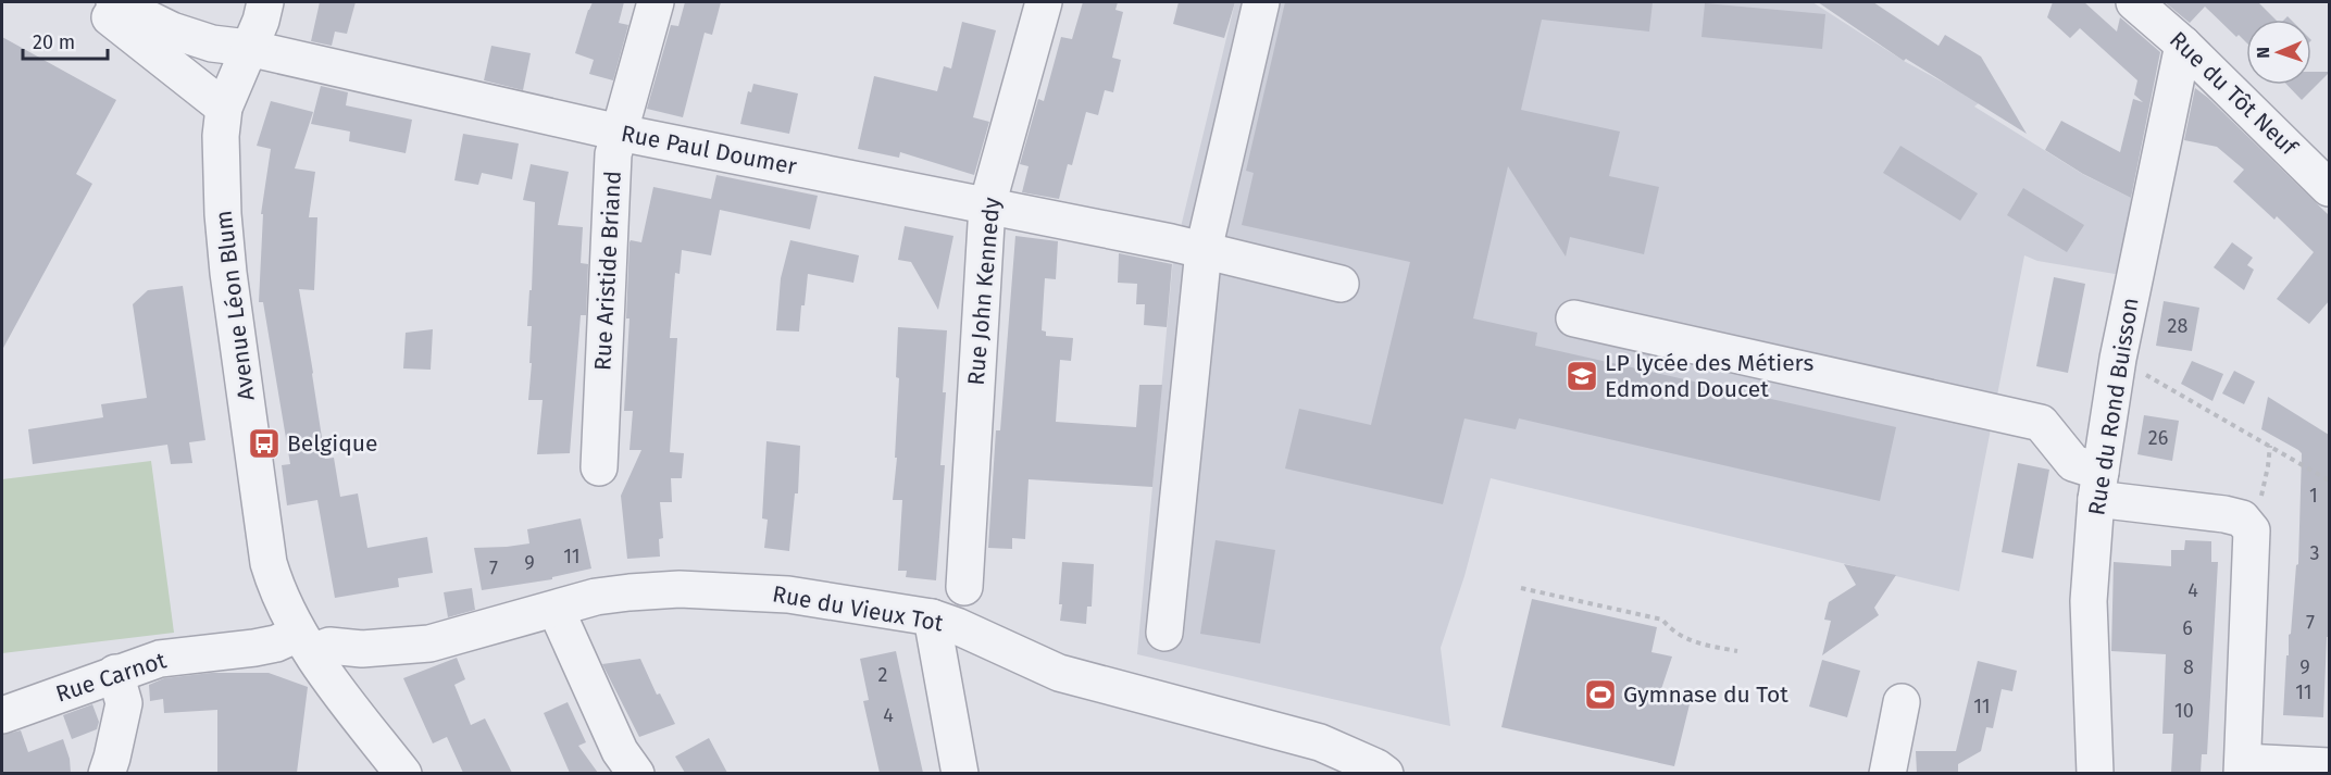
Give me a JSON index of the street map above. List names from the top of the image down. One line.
{"streets":{"street":["Rue du Tôt Neuf","Rue Paul Doumer","Rue Aristide Briand","Rue John Kennedy","Avenue Léon Blum","Rue du Rond Buisson","Rue du Vieux Tot","Rue Carnot"]},"crossings":[["Rue du Tôt Neuf","Rue du Rond Buisson"],["Rue Paul Doumer","Rue Aristide Briand"],["Rue Paul Doumer","Rue John Kennedy"],["Rue Paul Doumer","Avenue Léon Blum"],["Avenue Léon Blum","Rue du Vieux Tot"],["Avenue Léon Blum","Rue Carnot"],["Rue du Vieux Tot","Rue Carnot"]],"places":{"school or university":["LP lycée des Métiers Edmond Doucet"],"bus stop":["Belgique"],"sports":["Gymnase du Tot"]},"house_numbers":["28","26","1","3","11","9","7","4","7","6","8","9","2","11","11","10","4"],"scale_bar":"20 m","north":"left"}
